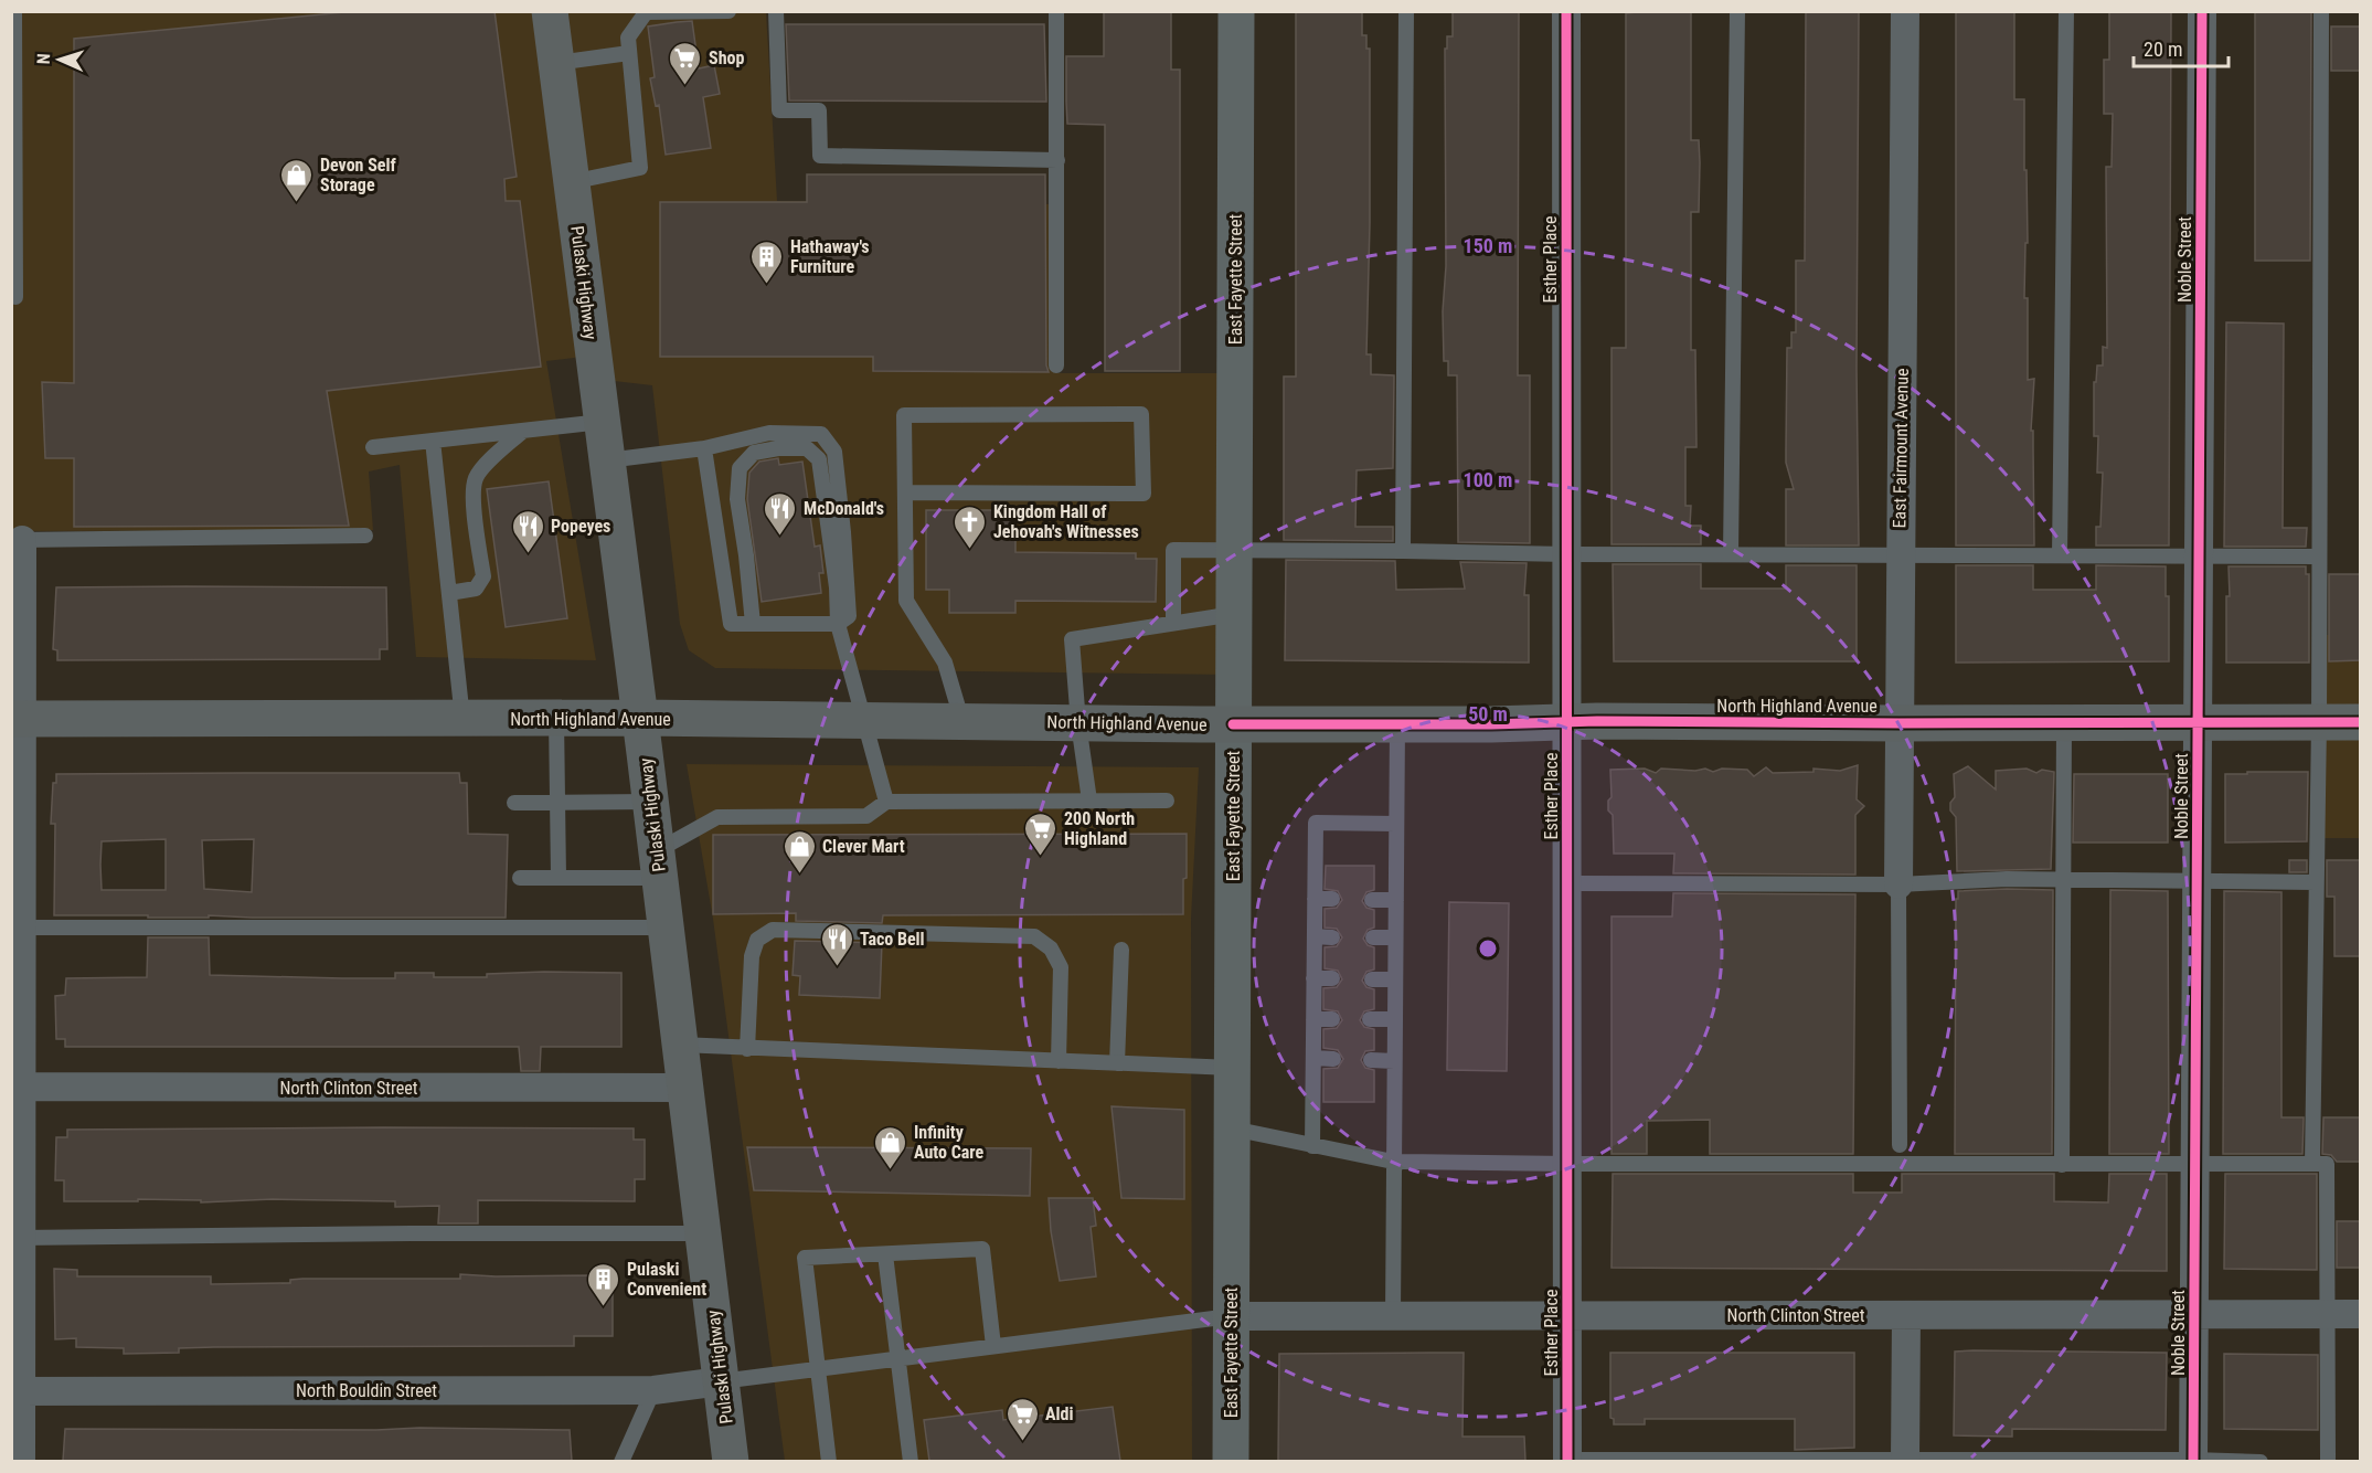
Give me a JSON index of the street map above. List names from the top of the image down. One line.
{"streets":{"main road":["East Fayette Street","Pulaski Highway","North Highland Avenue"],"street":["Esther Place","Noble Street","East Fairmount Avenue","North Clinton Street","North Bouldin Street"]},"crossings":[["Esther Place","North Highland Avenue"],["Esther Place","North Clinton Street"],["Noble Street","North Highland Avenue"],["Noble Street","North Clinton Street"],["East Fayette Street","North Highland Avenue"],["East Fayette Street","North Clinton Street"],["Pulaski Highway","North Highland Avenue"],["Pulaski Highway","North Clinton Street"],["Pulaski Highway","North Bouldin Street"],["East Fairmount Avenue","North Highland Avenue"]],"places":{"supermarket":["Shop","200 North Highland","Aldi"],"shop":["Devon Self Storage","Clever Mart","Infinity Auto Care"],"building":["Hathaway's Furniture","Pulaski Convenient"],"restaurant":["McDonald's","Popeyes","Taco Bell"],"church":["Kingdom Hall of Jehovah's Witnesses"]},"scale_bar":"20 m","north":"left","rings":["150 m","100 m","50 m"]}
